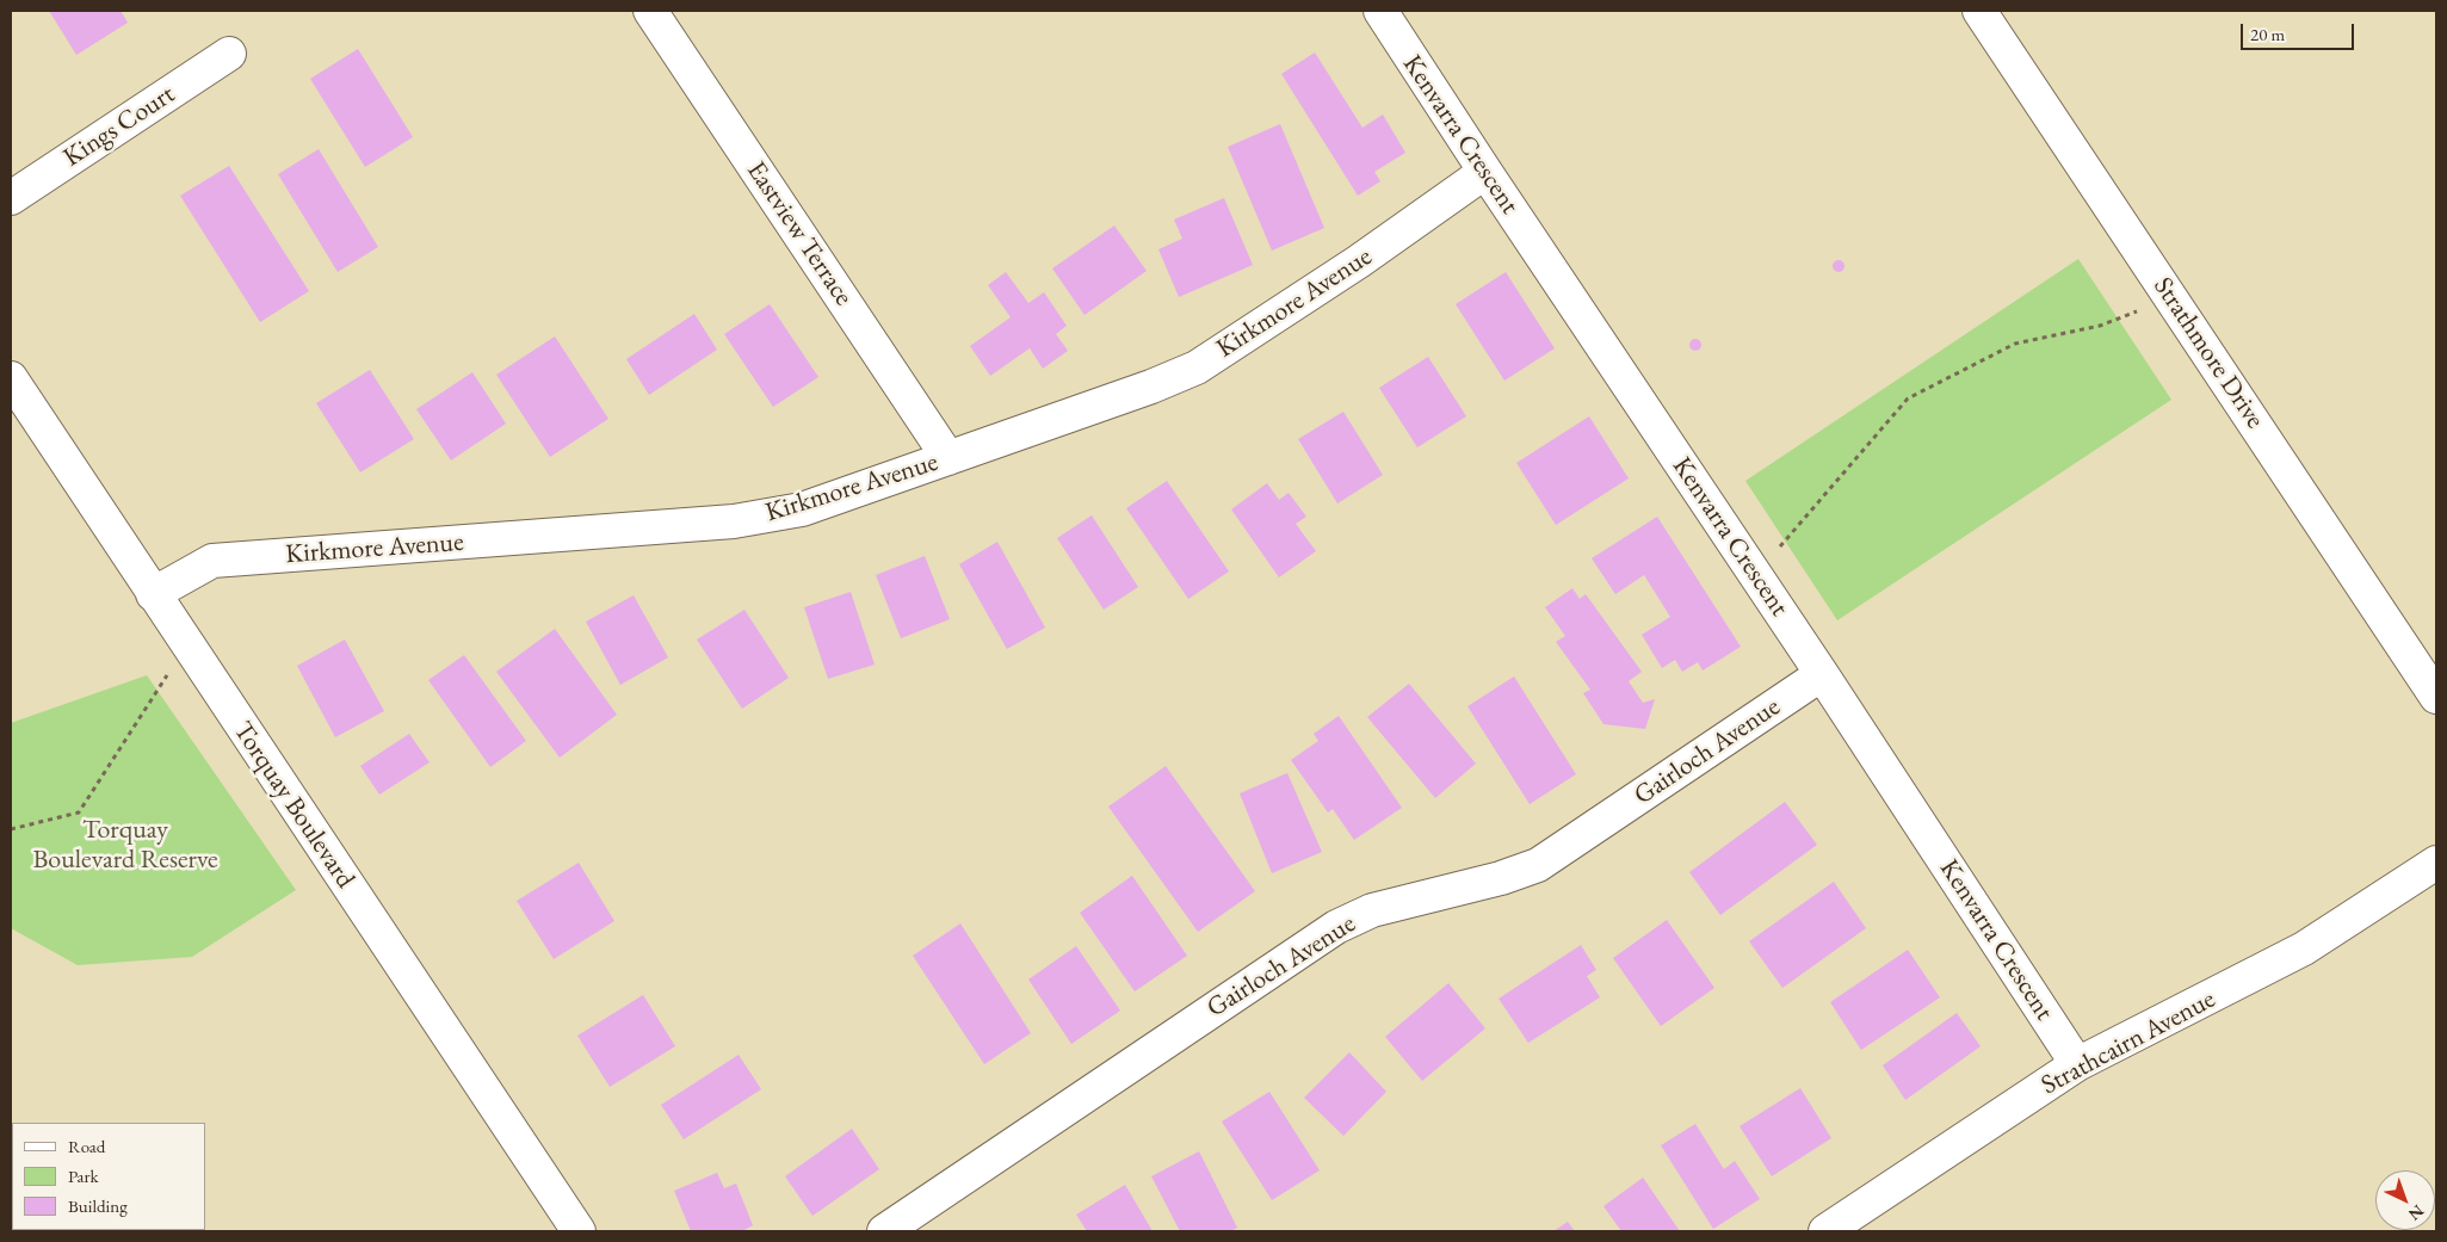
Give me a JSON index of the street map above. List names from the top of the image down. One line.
{"streets":{"street":["Kings Court","Kenvarra Crescent","Eastview Terrace","Kirkmore Avenue","Strathmore Drive","Gairloch Avenue","Torquay Boulevard","Strathcairn Avenue"]},"crossings":[["Kenvarra Crescent","Kirkmore Avenue"],["Kenvarra Crescent","Gairloch Avenue"],["Kenvarra Crescent","Strathcairn Avenue"],["Eastview Terrace","Kirkmore Avenue"],["Kirkmore Avenue","Torquay Boulevard"]],"parks":["Torquay Boulevard Reserve"],"legend":["Road","Park","Building"],"scale_bar":"20 m","north":"bottom right"}
